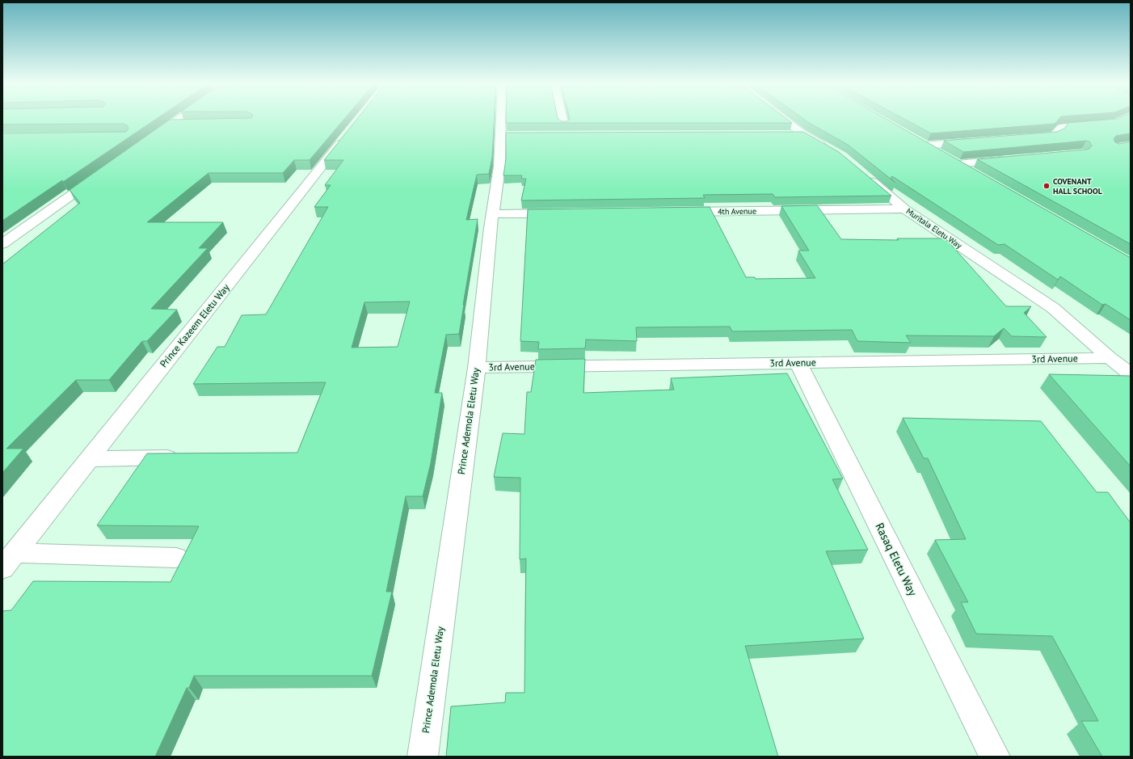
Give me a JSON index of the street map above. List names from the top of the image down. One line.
{"streets":{"street":["4th Avenue","Muritala Eletu Way","Prince Kazeem Eletu Way","3rd Avenue","Prince Ademola Eletu Way","Rasaq Eletu Way"]},"crossings":[["4th Avenue","Muritala Eletu Way"],["Muritala Eletu Way","3rd Avenue"],["3rd Avenue","Prince Ademola Eletu Way"],["3rd Avenue","Rasaq Eletu Way"]],"places":["COVENANT HALL SCHOOL"]}
